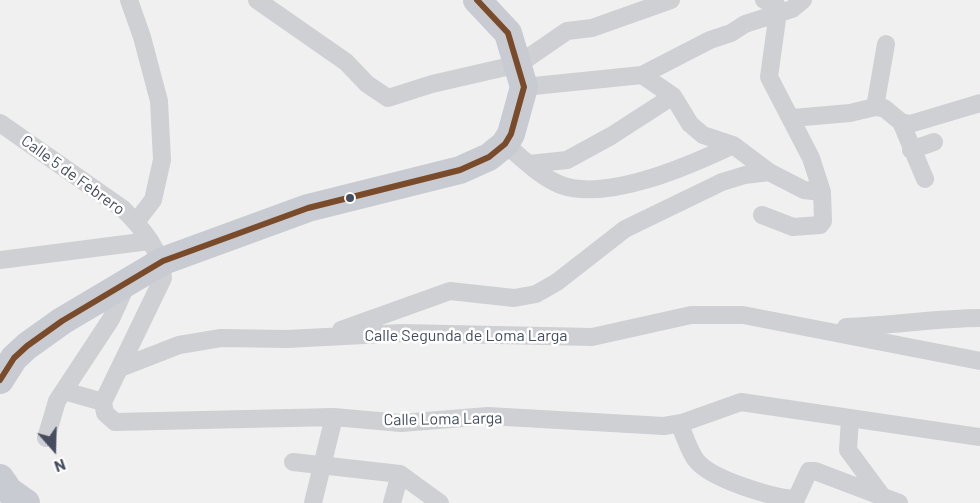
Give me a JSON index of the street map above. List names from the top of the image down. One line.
{"streets":{"street":["Calle 5 de Febrero","Calle Segunda de Loma Larga","Calle Loma Larga"]},"north":"bottom"}
